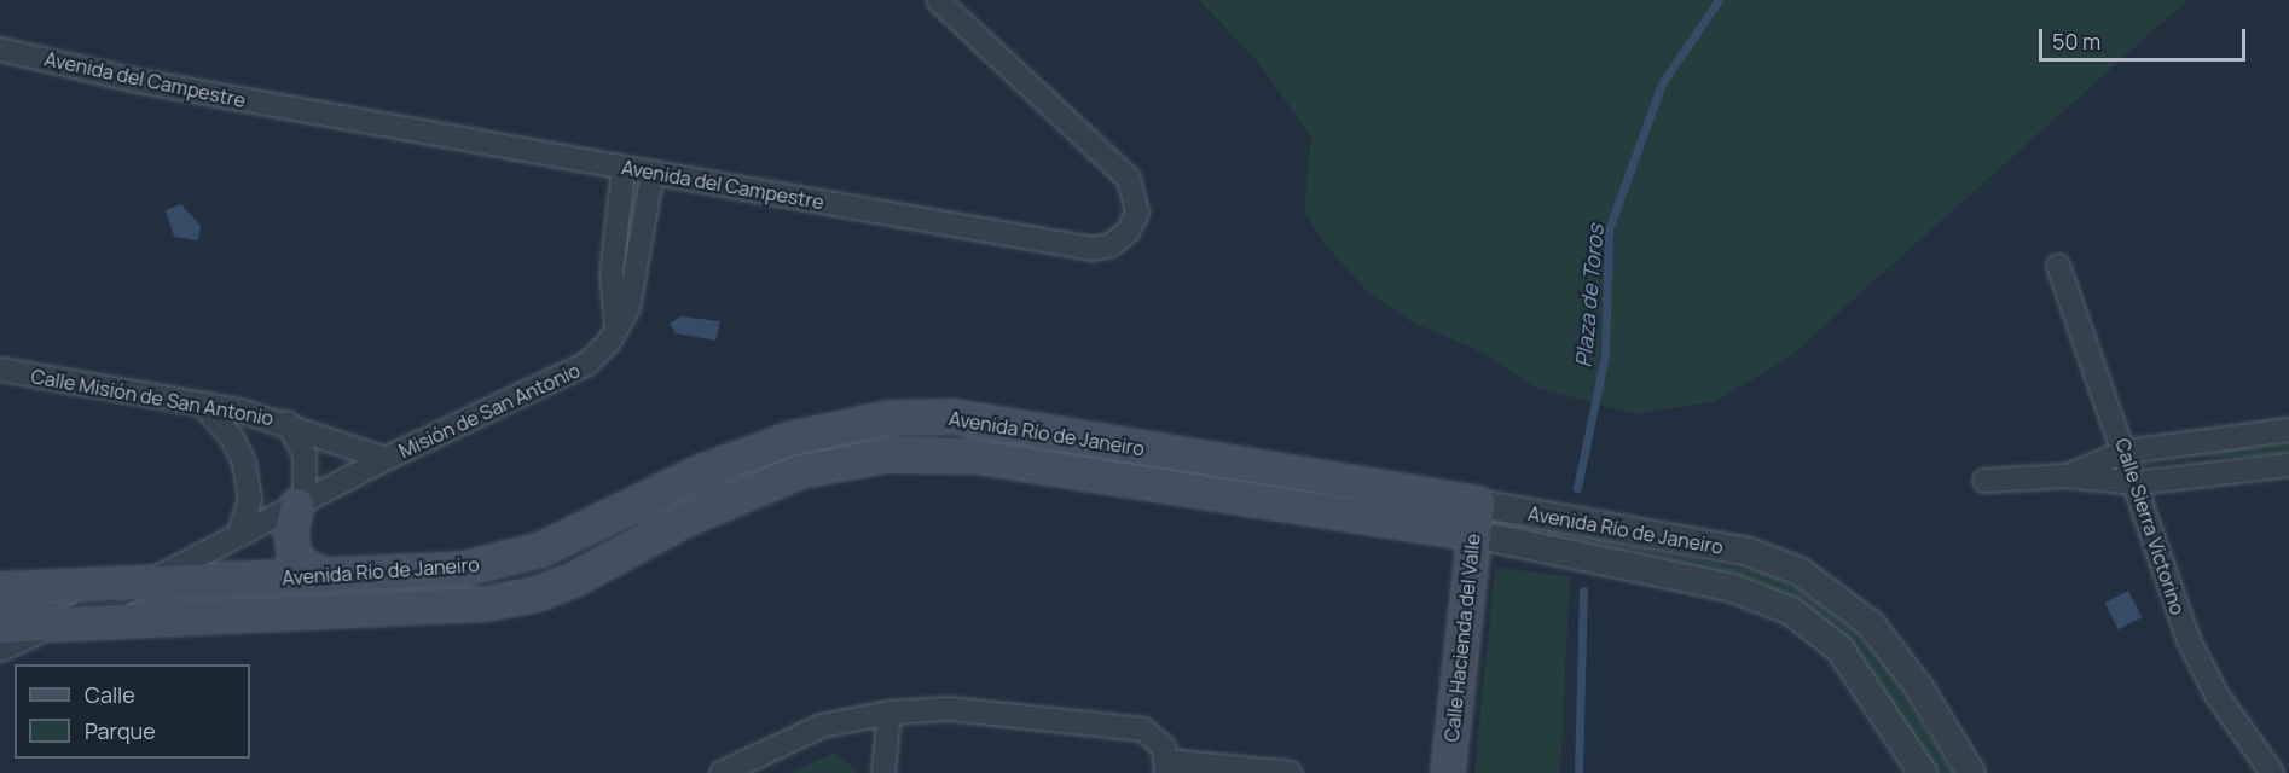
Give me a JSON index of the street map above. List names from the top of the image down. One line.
{"streets":{"main road":["Avenida Río de Janeiro","Calle Hacienda del Valle"],"street":["Avenida del Campestre","Calle Misión de San Antonio","Misión de San Antonio","Calle Sierra Victorino"]},"crossings":[["Avenida del Campestre","Misión de San Antonio"],["Calle Misión de San Antonio","Misión de San Antonio"],["Avenida Río de Janeiro","Calle Hacienda del Valle"]],"water":["Plaza de Toros"],"legend":["Calle","Parque"],"scale_bar":"50 m"}
